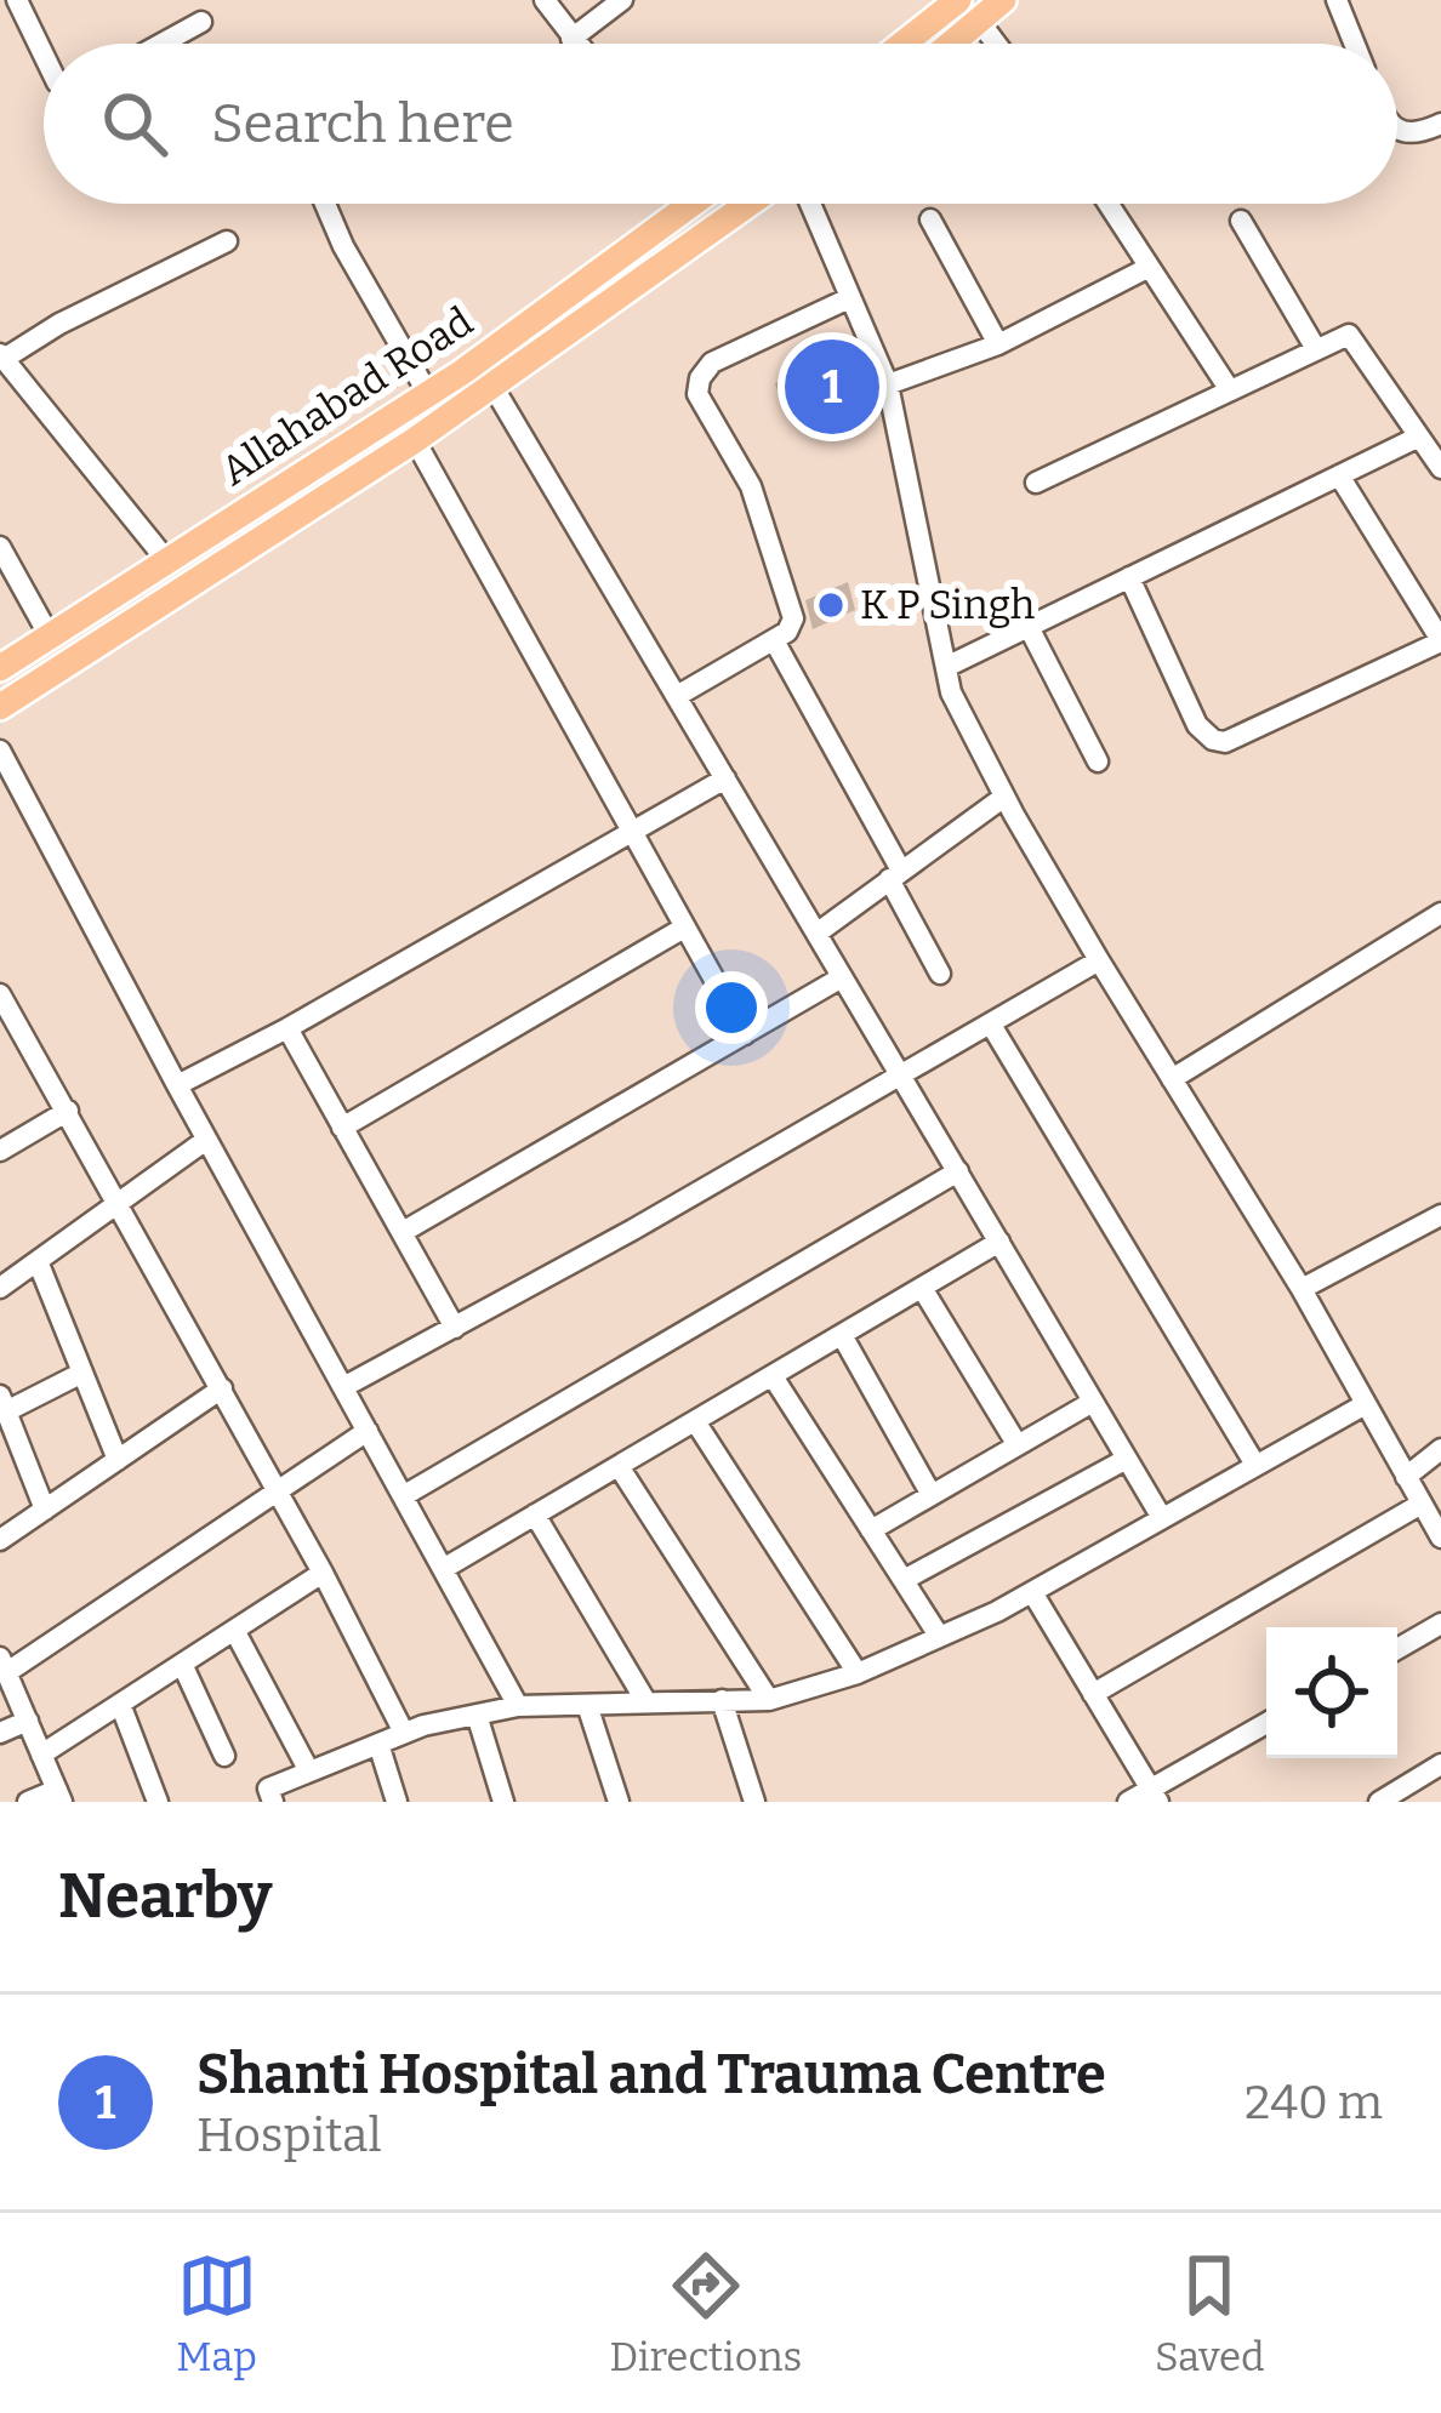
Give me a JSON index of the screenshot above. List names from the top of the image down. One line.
{"streets":{"main road":["Allahabad Road"]},"places":["K P Singh"],"page":{"search":"Search here","pins":"1","heading":"Nearby","list":[{"mark":"1","name":"Shanti Hospital and Trauma Centre","note":"Hospital","value":"240 m"}],"nav":["Map","Directions","Saved"]}}
